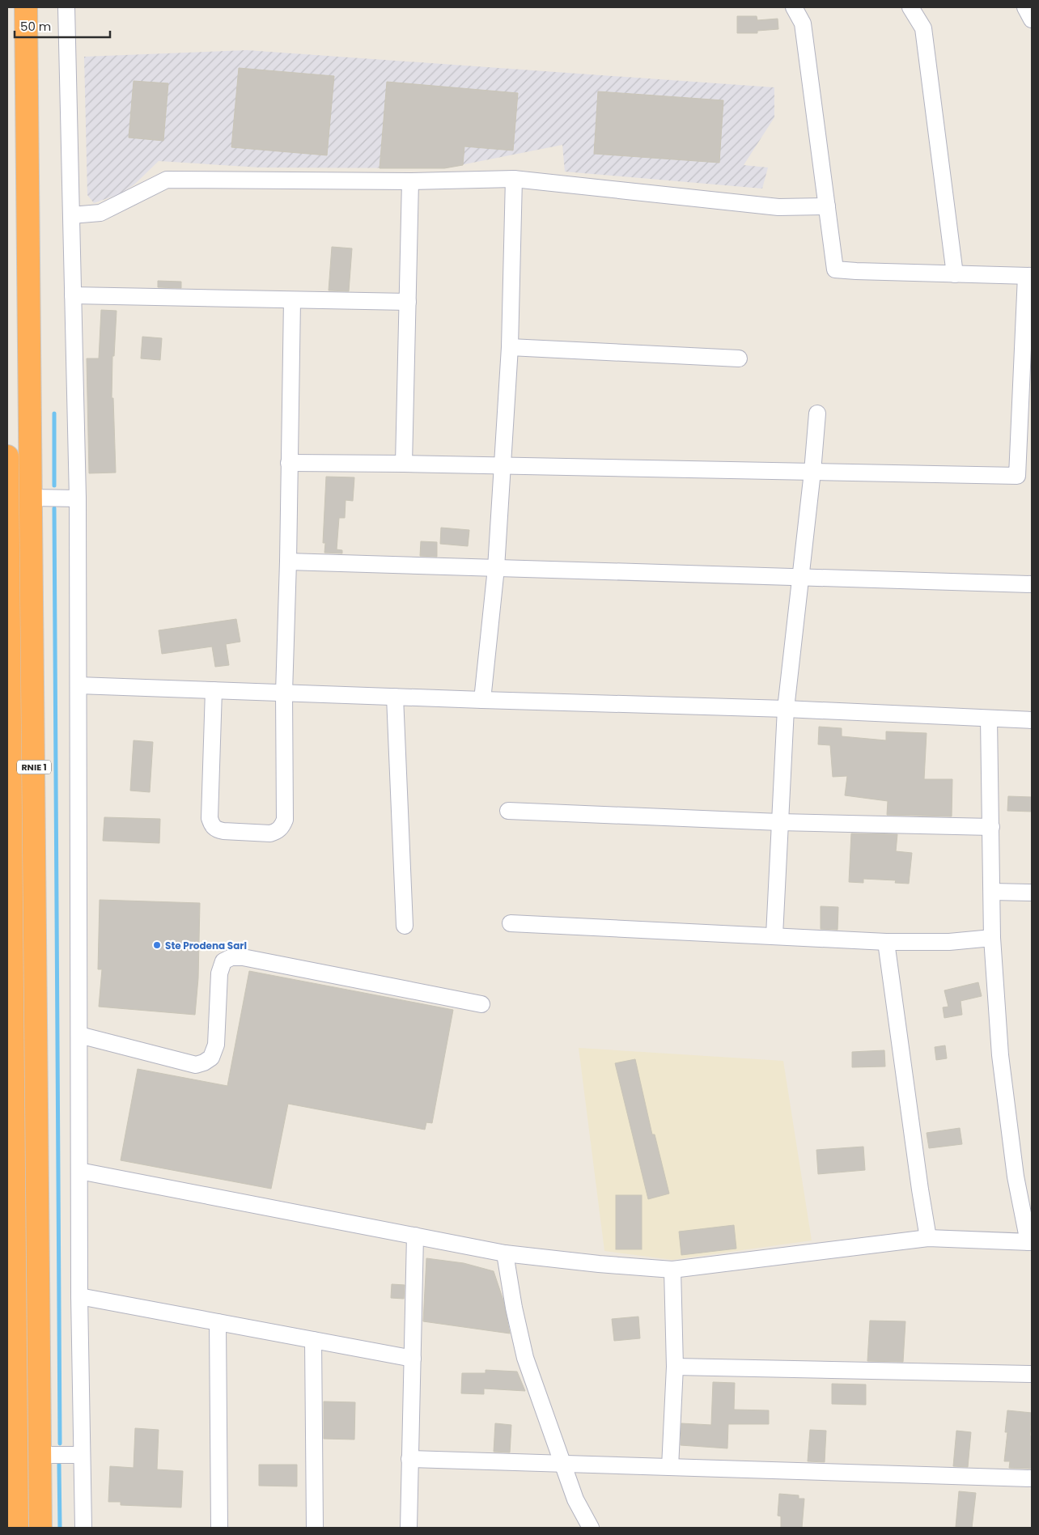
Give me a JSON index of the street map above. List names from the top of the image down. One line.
{"streets":{"highway":["RNIE 1"]},"places":["Ste Prodena Sarl"],"scale_bar":"50 m"}
